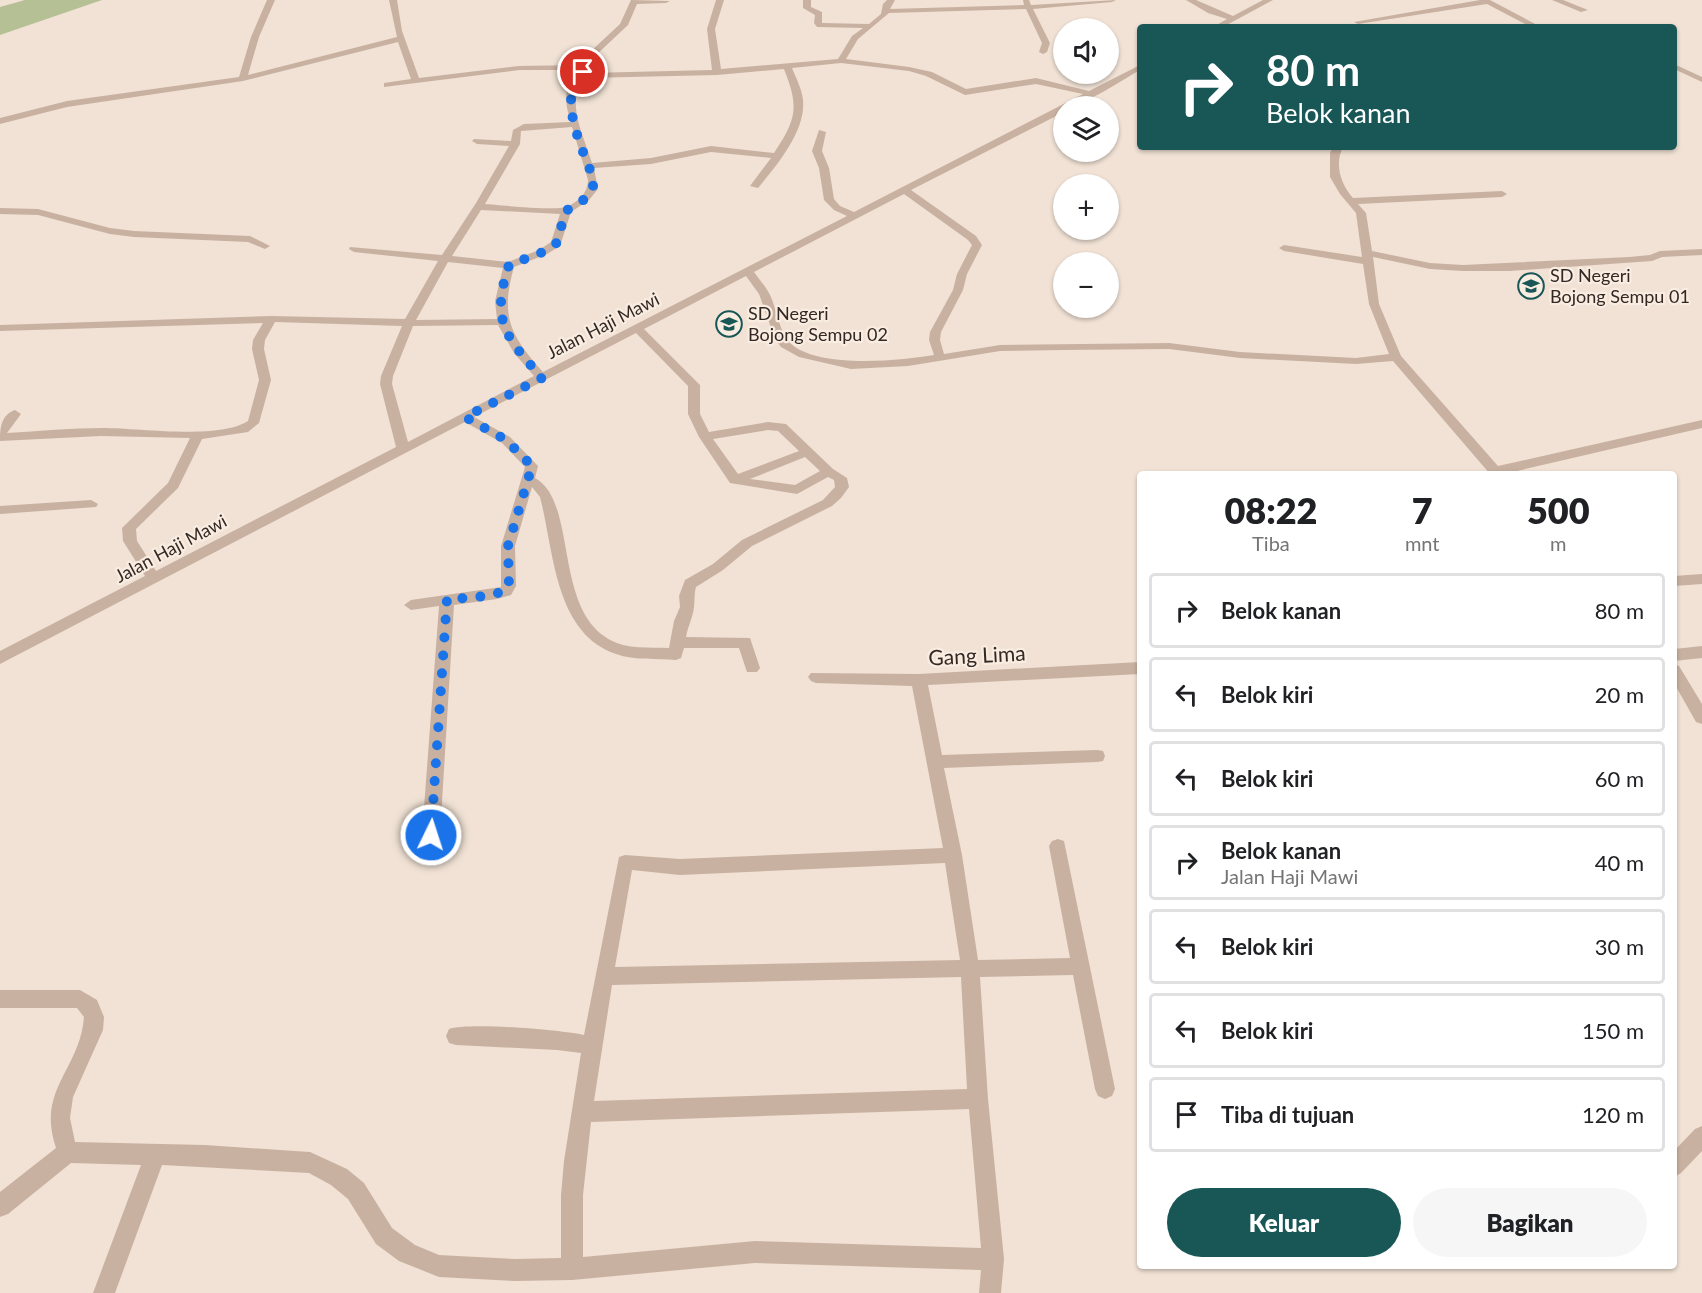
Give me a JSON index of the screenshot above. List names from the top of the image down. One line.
{"streets":{"street":["Jalan Haji Mawi","Gang Lima"]},"places":{"school or university":["SD Negeri Bojong Sempu 01","SD Negeri Bojong Sempu 02"]},"page":{"map_buttons":["+","−"],"turn":["80 m","Belok kanan"],"eta":["08:22","Tiba","7","mnt","500","m"],"list":[{"name":"Belok kanan","value":"80 m"},{"name":"Belok kiri","value":"20 m"},{"name":"Belok kiri","value":"60 m"},{"name":"Belok kanan","note":"Jalan Haji Mawi","value":"40 m"},{"name":"Belok kiri","value":"30 m"},{"name":"Belok kiri","value":"150 m"},{"name":"Tiba di tujuan","value":"120 m"}],"buttons":["Keluar","Bagikan"]}}
